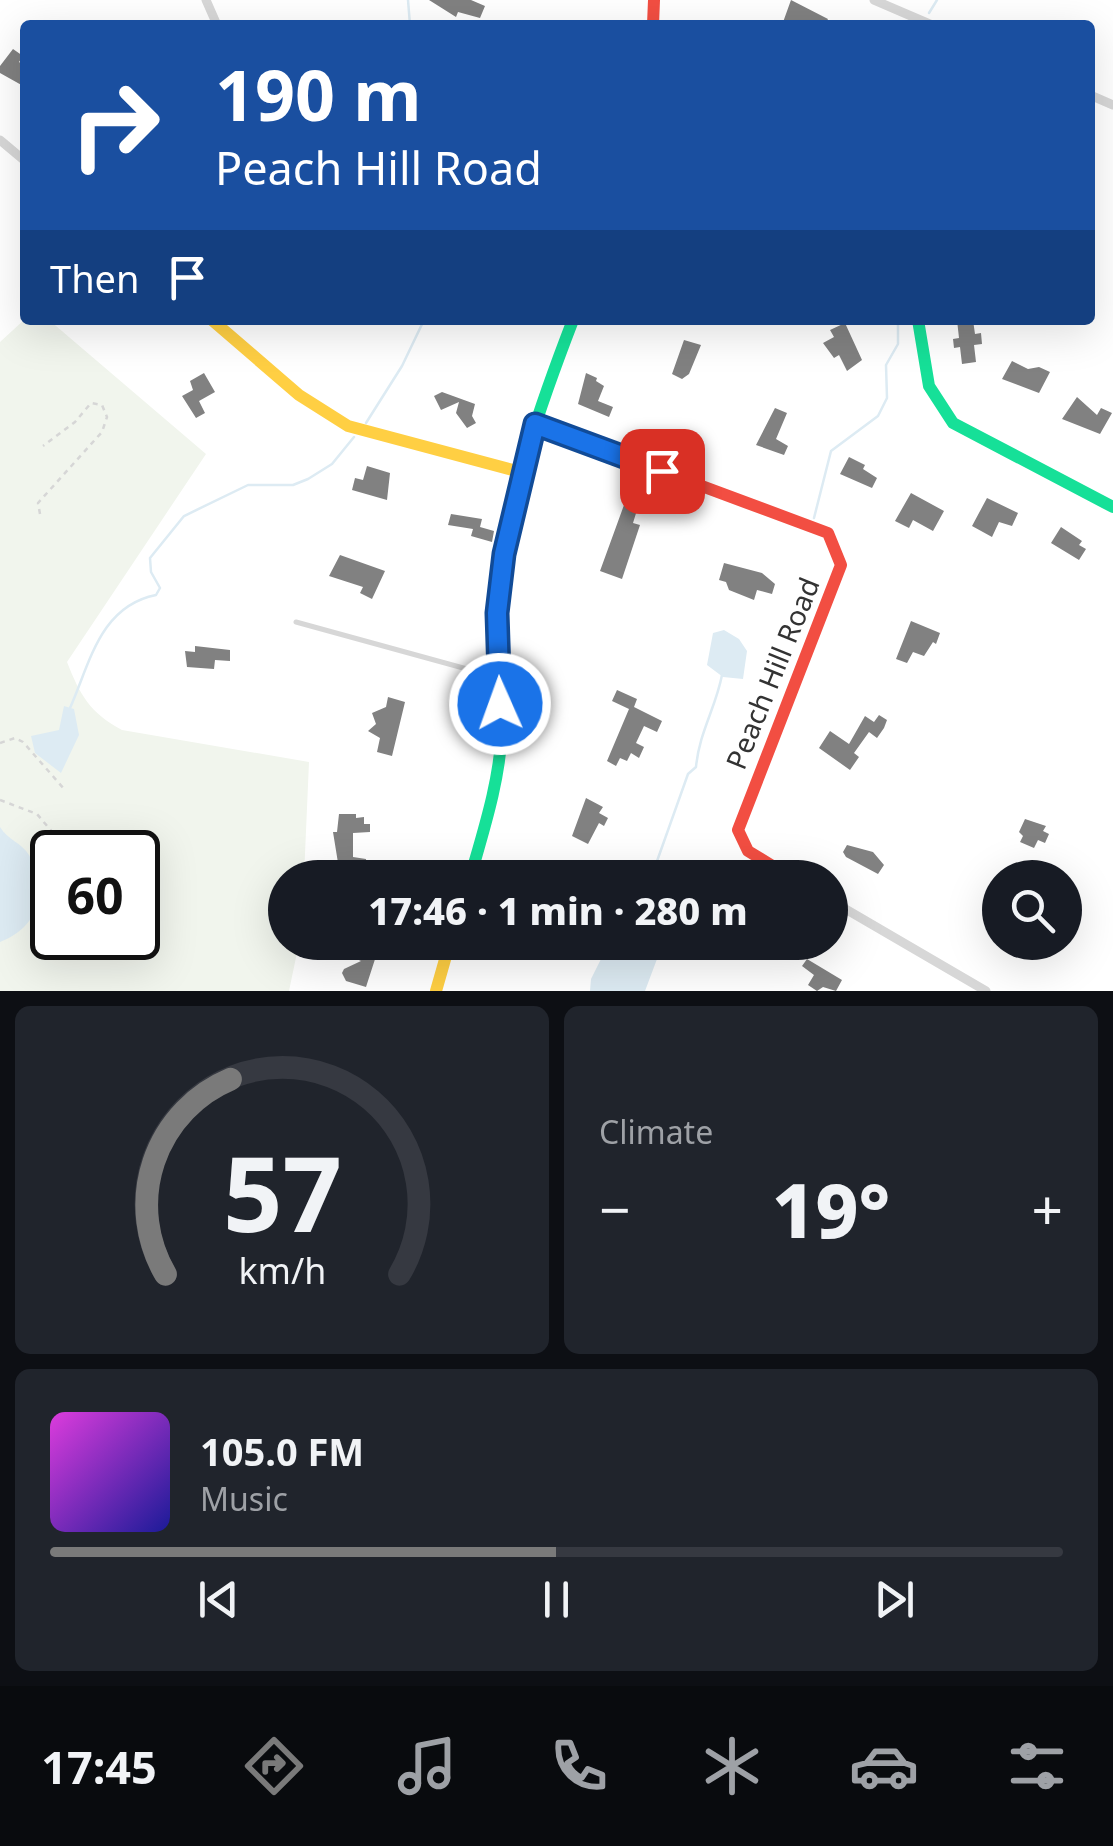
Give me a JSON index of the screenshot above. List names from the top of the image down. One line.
{"streets":{"street":["Peach Hill Road"]},"page":{"turn":["190 m","Peach Hill Road"],"then":"Then","limit":"60","trip":"17:46 · 1 min · 280 m","tile":"Climate","heat":["−","19°","+"],"song":["105.0 FM","Music"],"tabs":"17:45","gauge":["57","km/h"]}}
